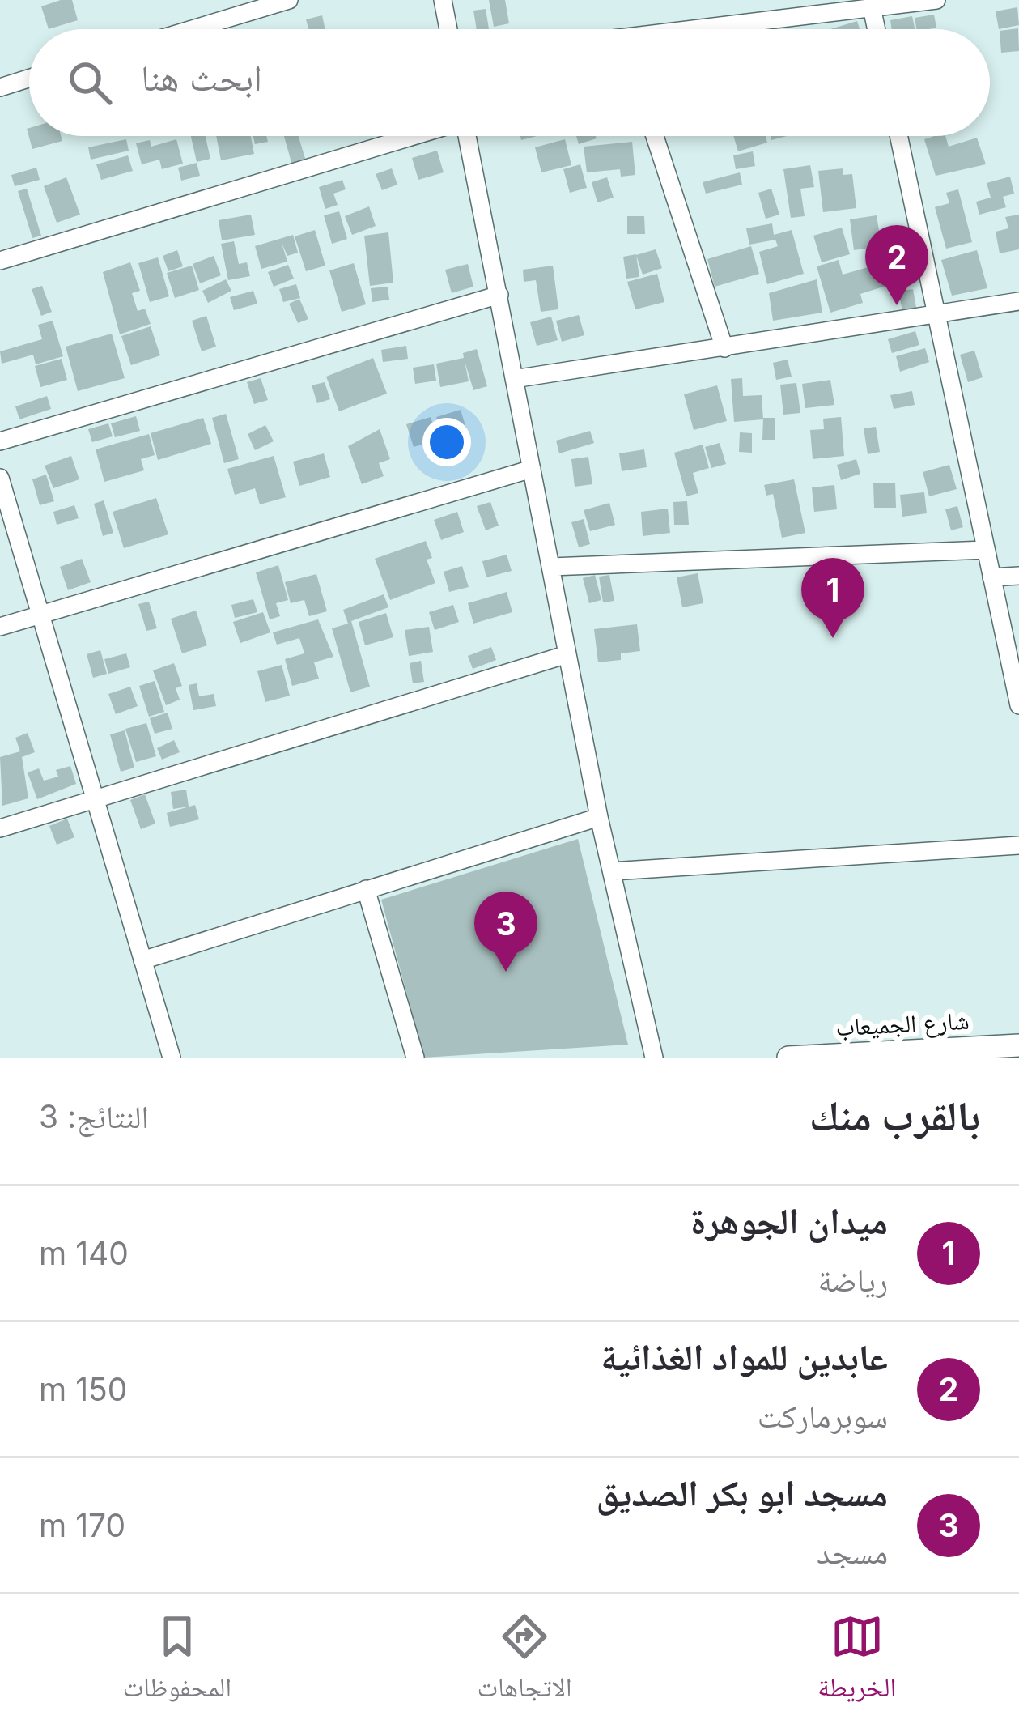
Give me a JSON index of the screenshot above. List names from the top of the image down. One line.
{"streets":{"street":["شارع الجميعاب"]},"page":{"search":"ابحث هنا","pins":["2","1","3"],"heading":["بالقرب منك","النتائج: 3"],"list":[{"mark":"1","name":"ميدان الجوهرة","note":"رياضة","value":"140 m"},{"mark":"2","name":"عابدين للمواد الغذائية","note":"سوبرماركت","value":"150 m"},{"mark":"3","name":"مسجد ابو بكر الصديق","note":"مسجد","value":"170 m"}],"nav":["الخريطة","الاتجاهات","المحفوظات"]}}
